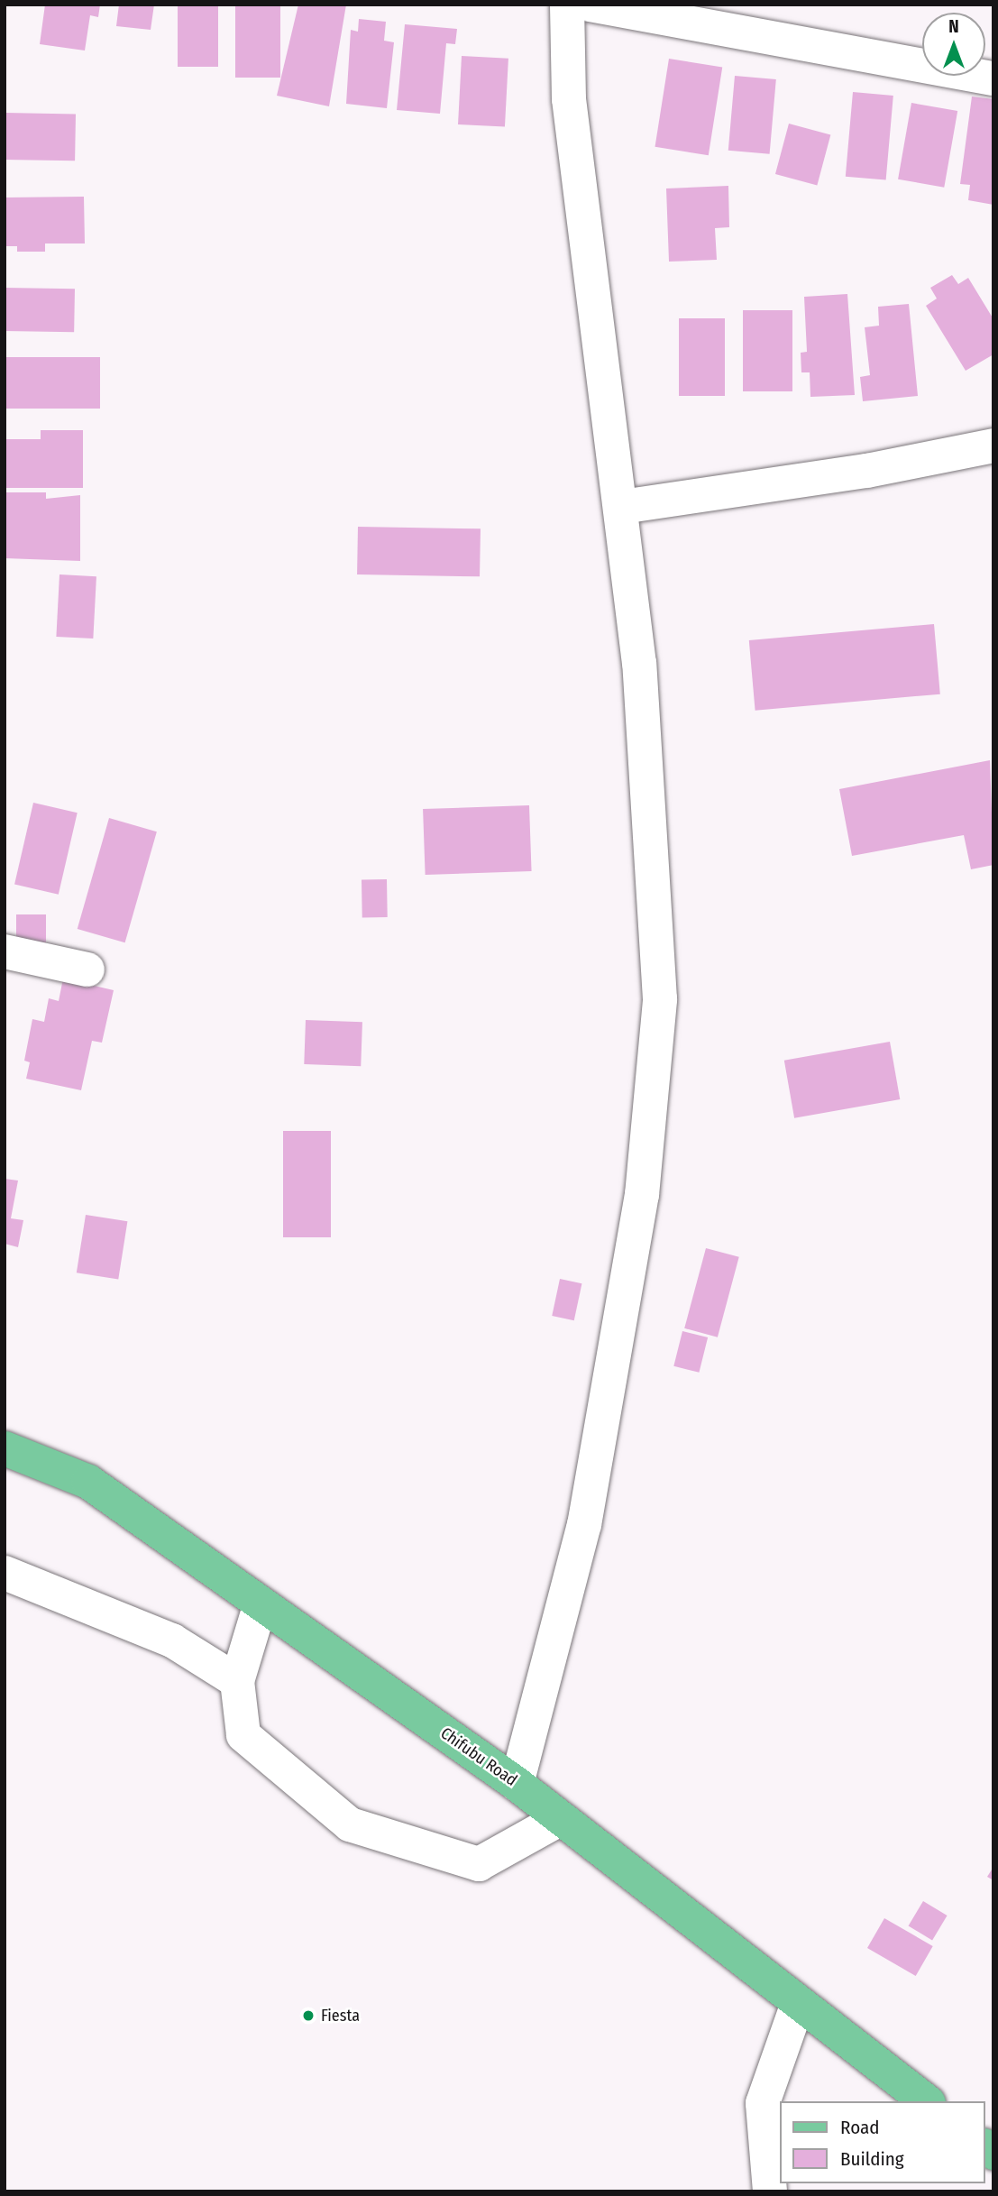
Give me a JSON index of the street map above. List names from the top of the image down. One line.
{"streets":{"main road":["Chifubu Road"]},"places":["Fiesta"],"legend":["Road","Building"],"north":"top"}
